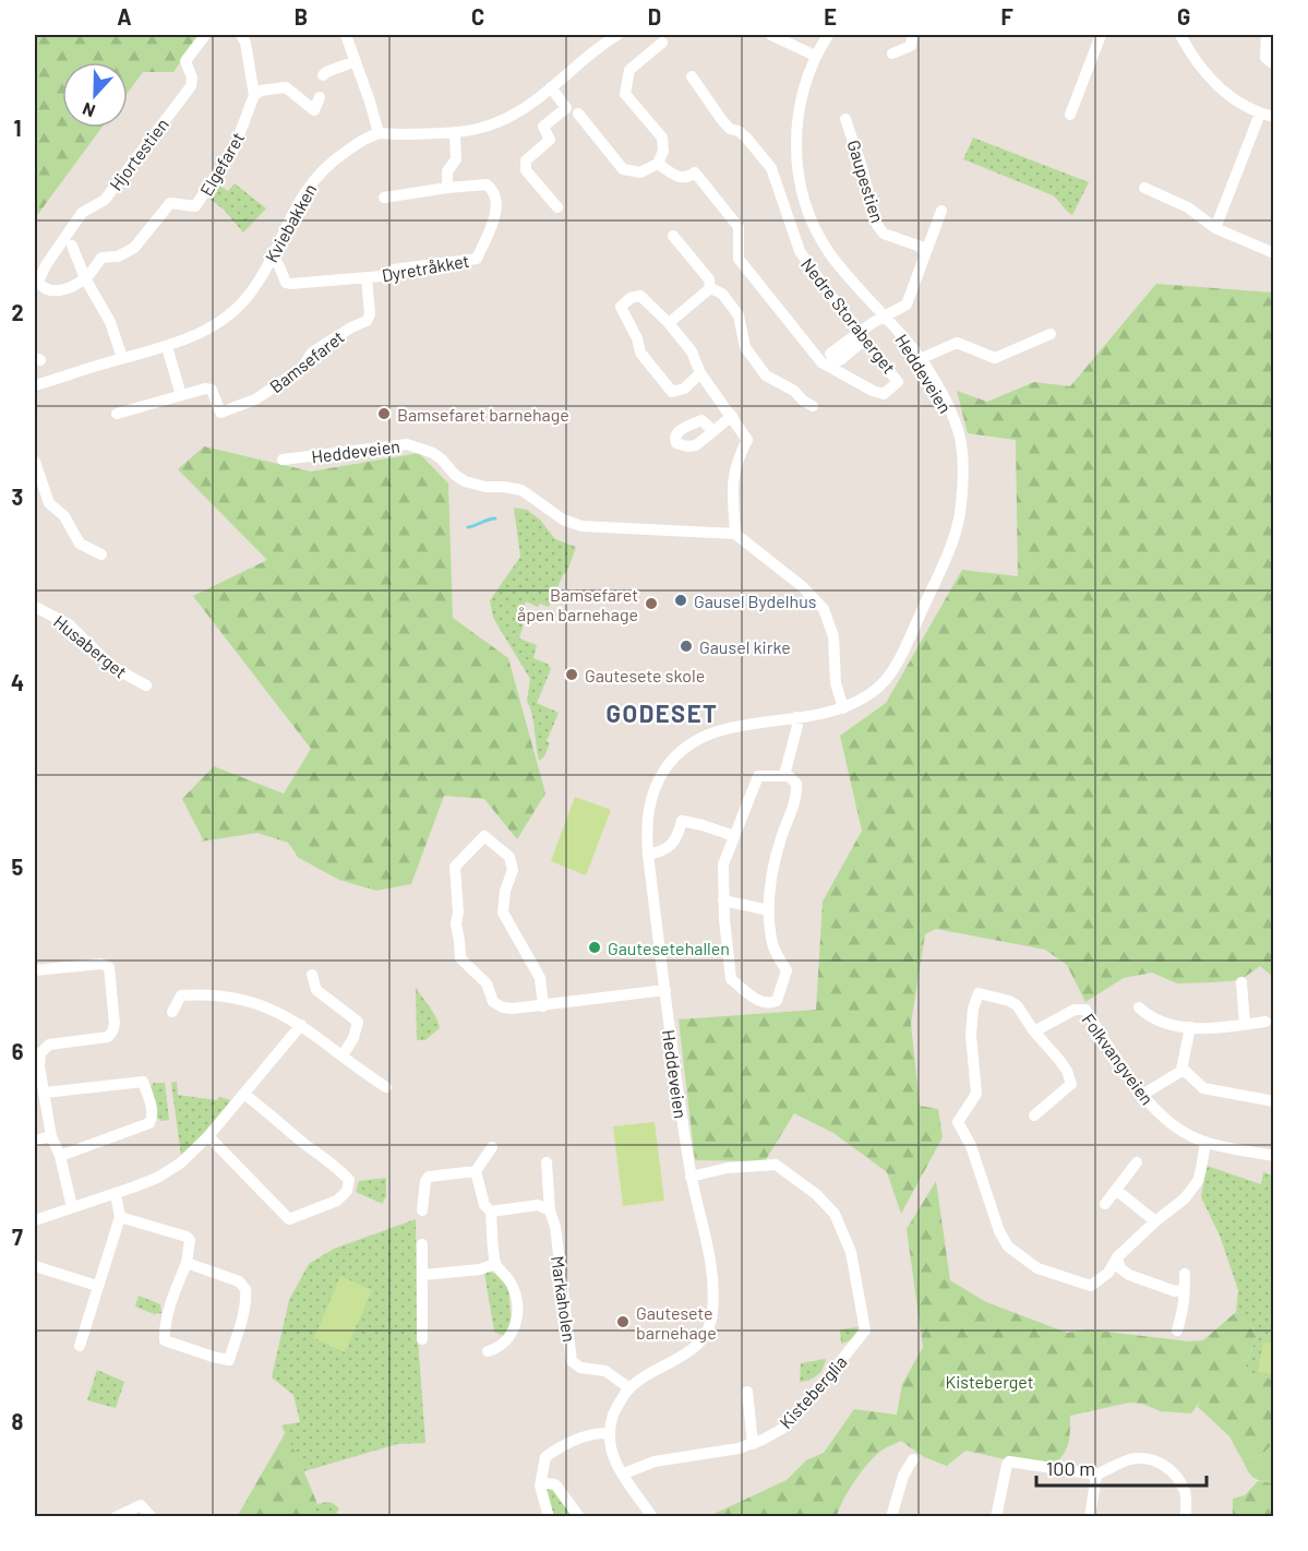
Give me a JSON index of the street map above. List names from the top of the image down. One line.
{"streets":{"street":["Hjortestien","Elgefaret","Gaupestien","Kviebakken","Dyretråkket","Nedre Storaberget","Bamsefaret","Heddeveien","Husaberget","Folkvangveien","Markaholen","Kisteberglia"]},"crossings":[["Hjortestien","Elgefaret"],["Kviebakken","Dyretråkket"],["Dyretråkket","Bamsefaret"],["Heddeveien","Markaholen"],["Heddeveien","Kisteberglia"]],"districts":["GODESET"],"parks":["Kisteberget"],"places":["Bamsefaret barnehage","Gausel Bydelhus","Bamsefaret åpen barnehage","Gausel kirke","Gautesete skole","Gautesetehallen","Gautesete barnehage"],"scale_bar":"100 m","north":"bottom","grid":{"columns":["A","B","C","D","E","F","G"],"rows":["1","2","3","4","5","6","7","8"]}}
